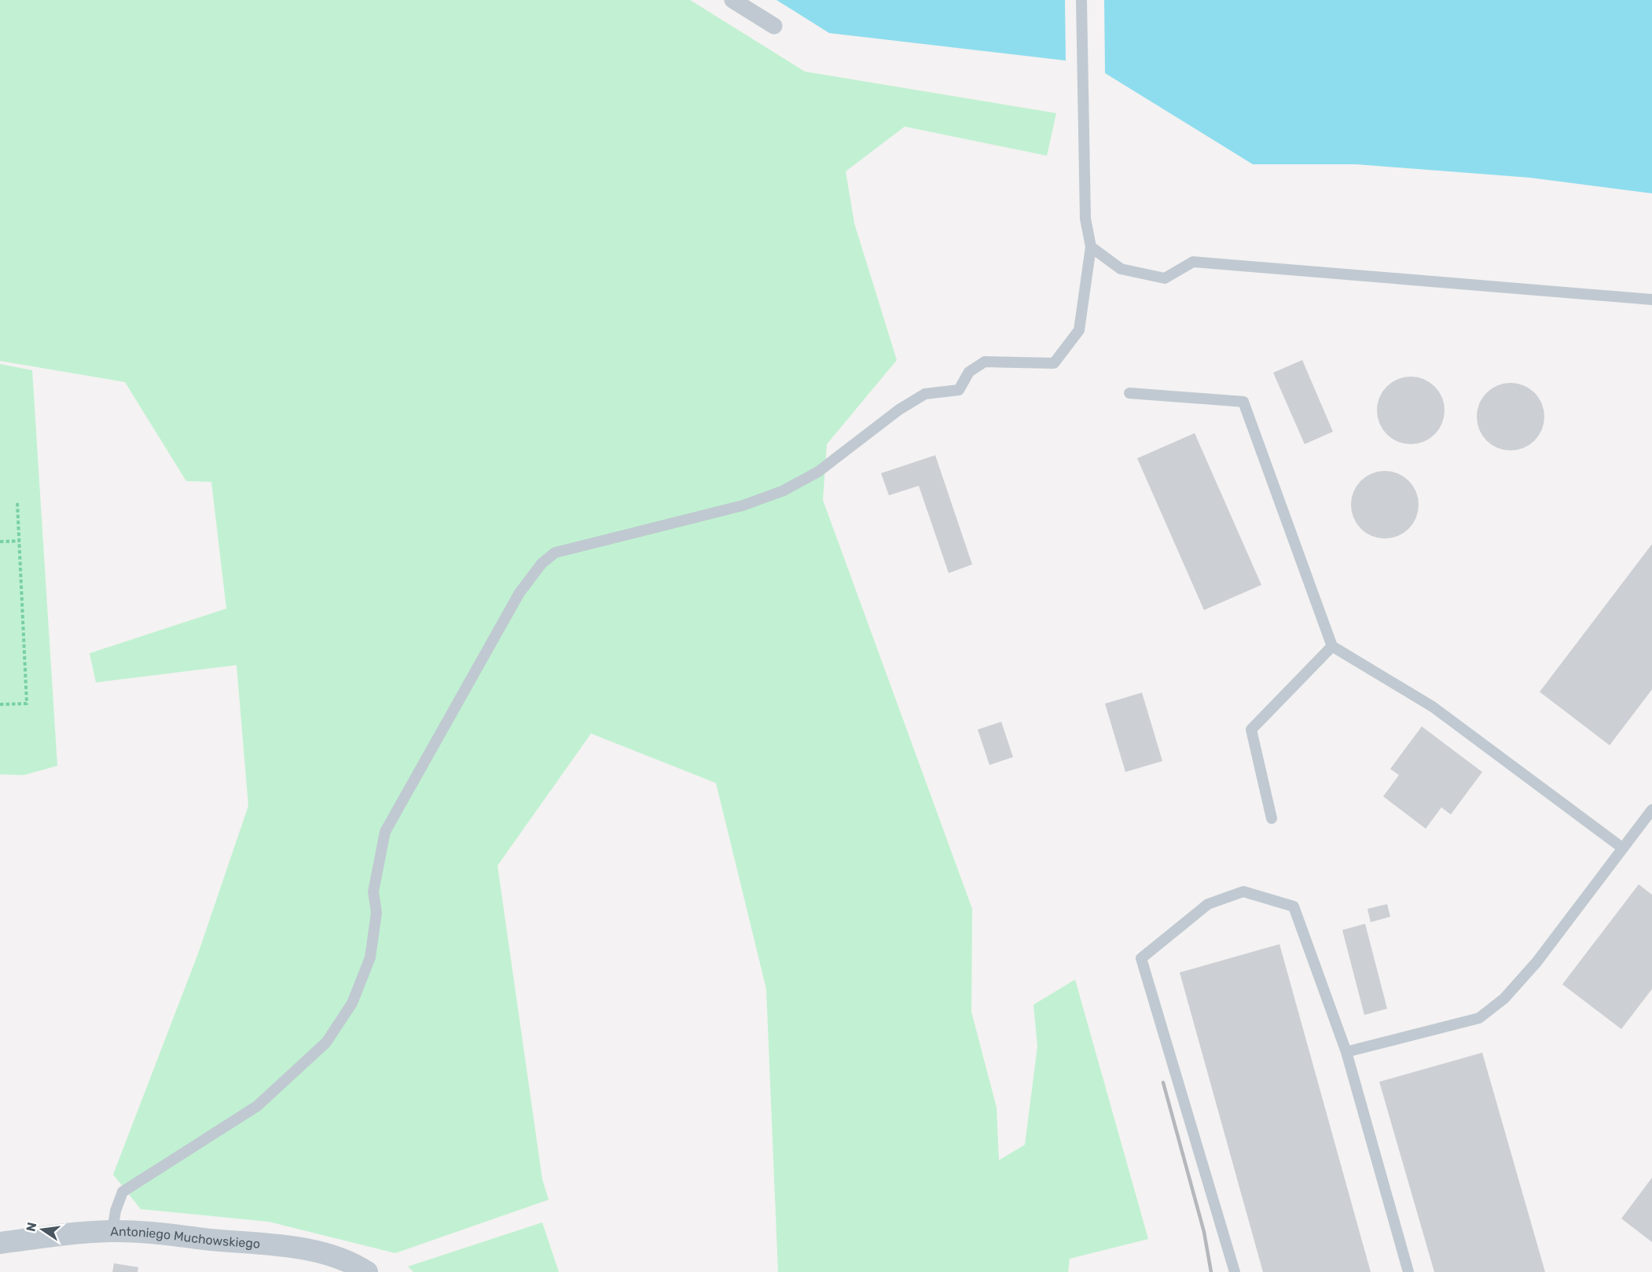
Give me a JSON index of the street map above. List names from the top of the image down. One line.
{"streets":{"street":["Antoniego Muchowskiego"]},"north":"left"}
